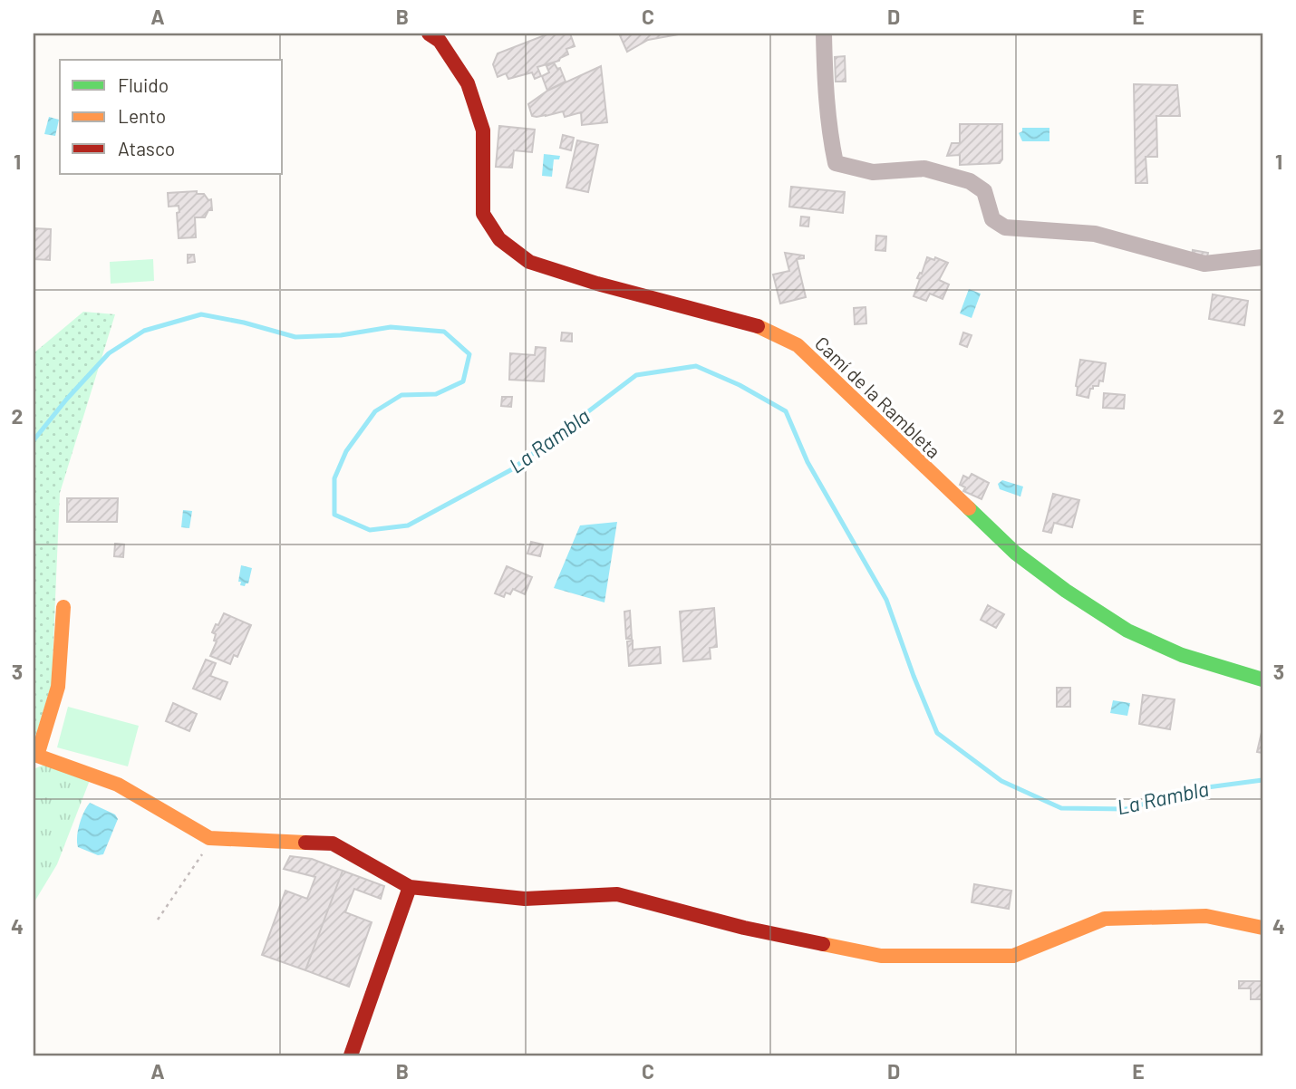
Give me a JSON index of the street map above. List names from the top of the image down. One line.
{"streets":{"street":["Camí de la Rambleta"]},"water":["La Rambla"],"legend":["Fluido","Lento","Atasco"],"grid":{"columns":["A","B","C","D","E"],"rows":["1","2","3","4"]}}
